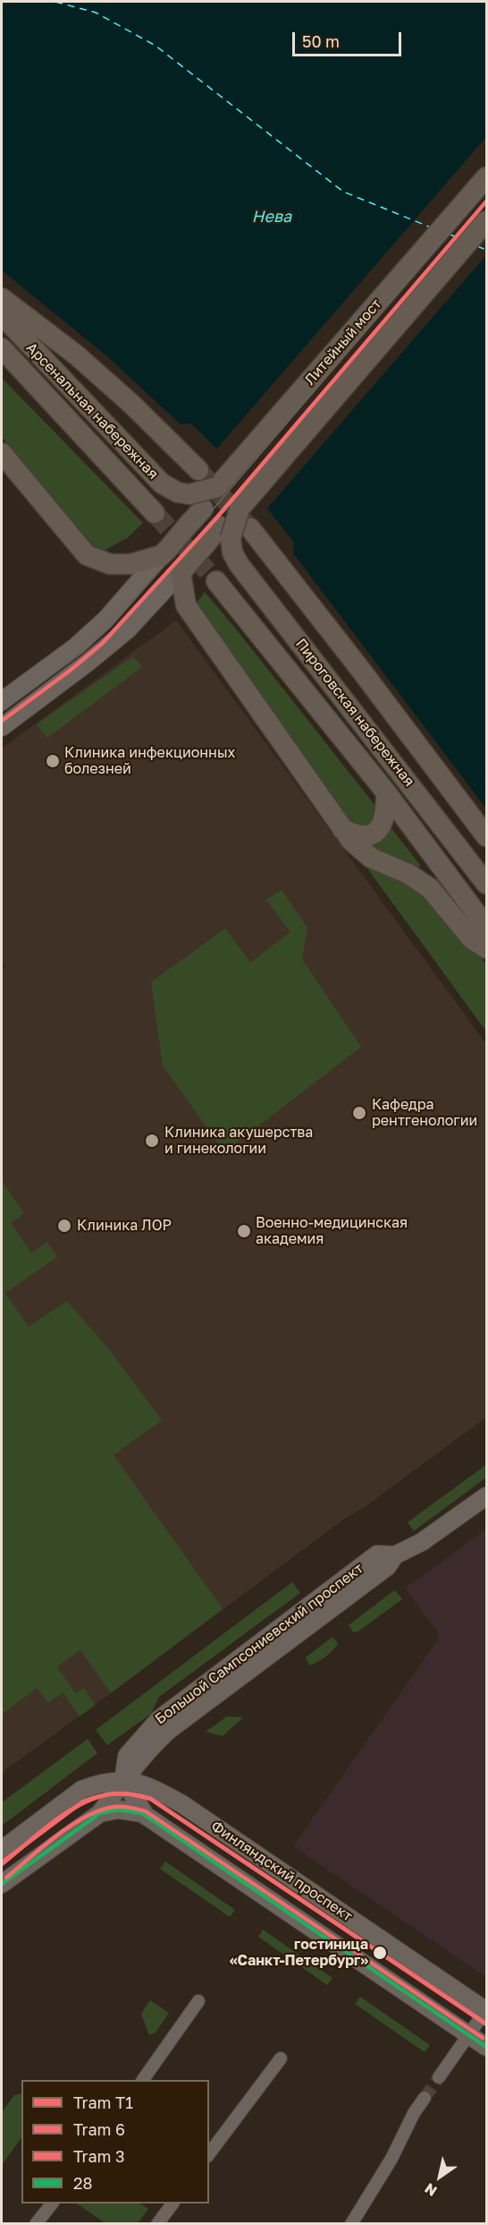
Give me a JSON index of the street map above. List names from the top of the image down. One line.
{"streets":{"main road":["Литейный мост","Арсенальная набережная","Пироговская набережная","Большой Сампсониевский проспект","Финляндский проспект"]},"crossings":[["Литейный мост","Арсенальная набережная"],["Литейный мост","Пироговская набережная"],["Большой Сампсониевский проспект","Финляндский проспект"]],"water":["Нева"],"places":["Клиника инфекционных болезней","Кафедра рентгенологии","Клиника акушерства и гинекологии","Клиника ЛОР","Военно-медицинская академия","гостиница «Санкт-Петербург»"],"lines":["tram line Т1","tram line 3","tram line 6","transit line 28"],"legend":["Tram Т1","Tram 6","Tram 3","28"],"scale_bar":"50 m","north":"bottom left"}
